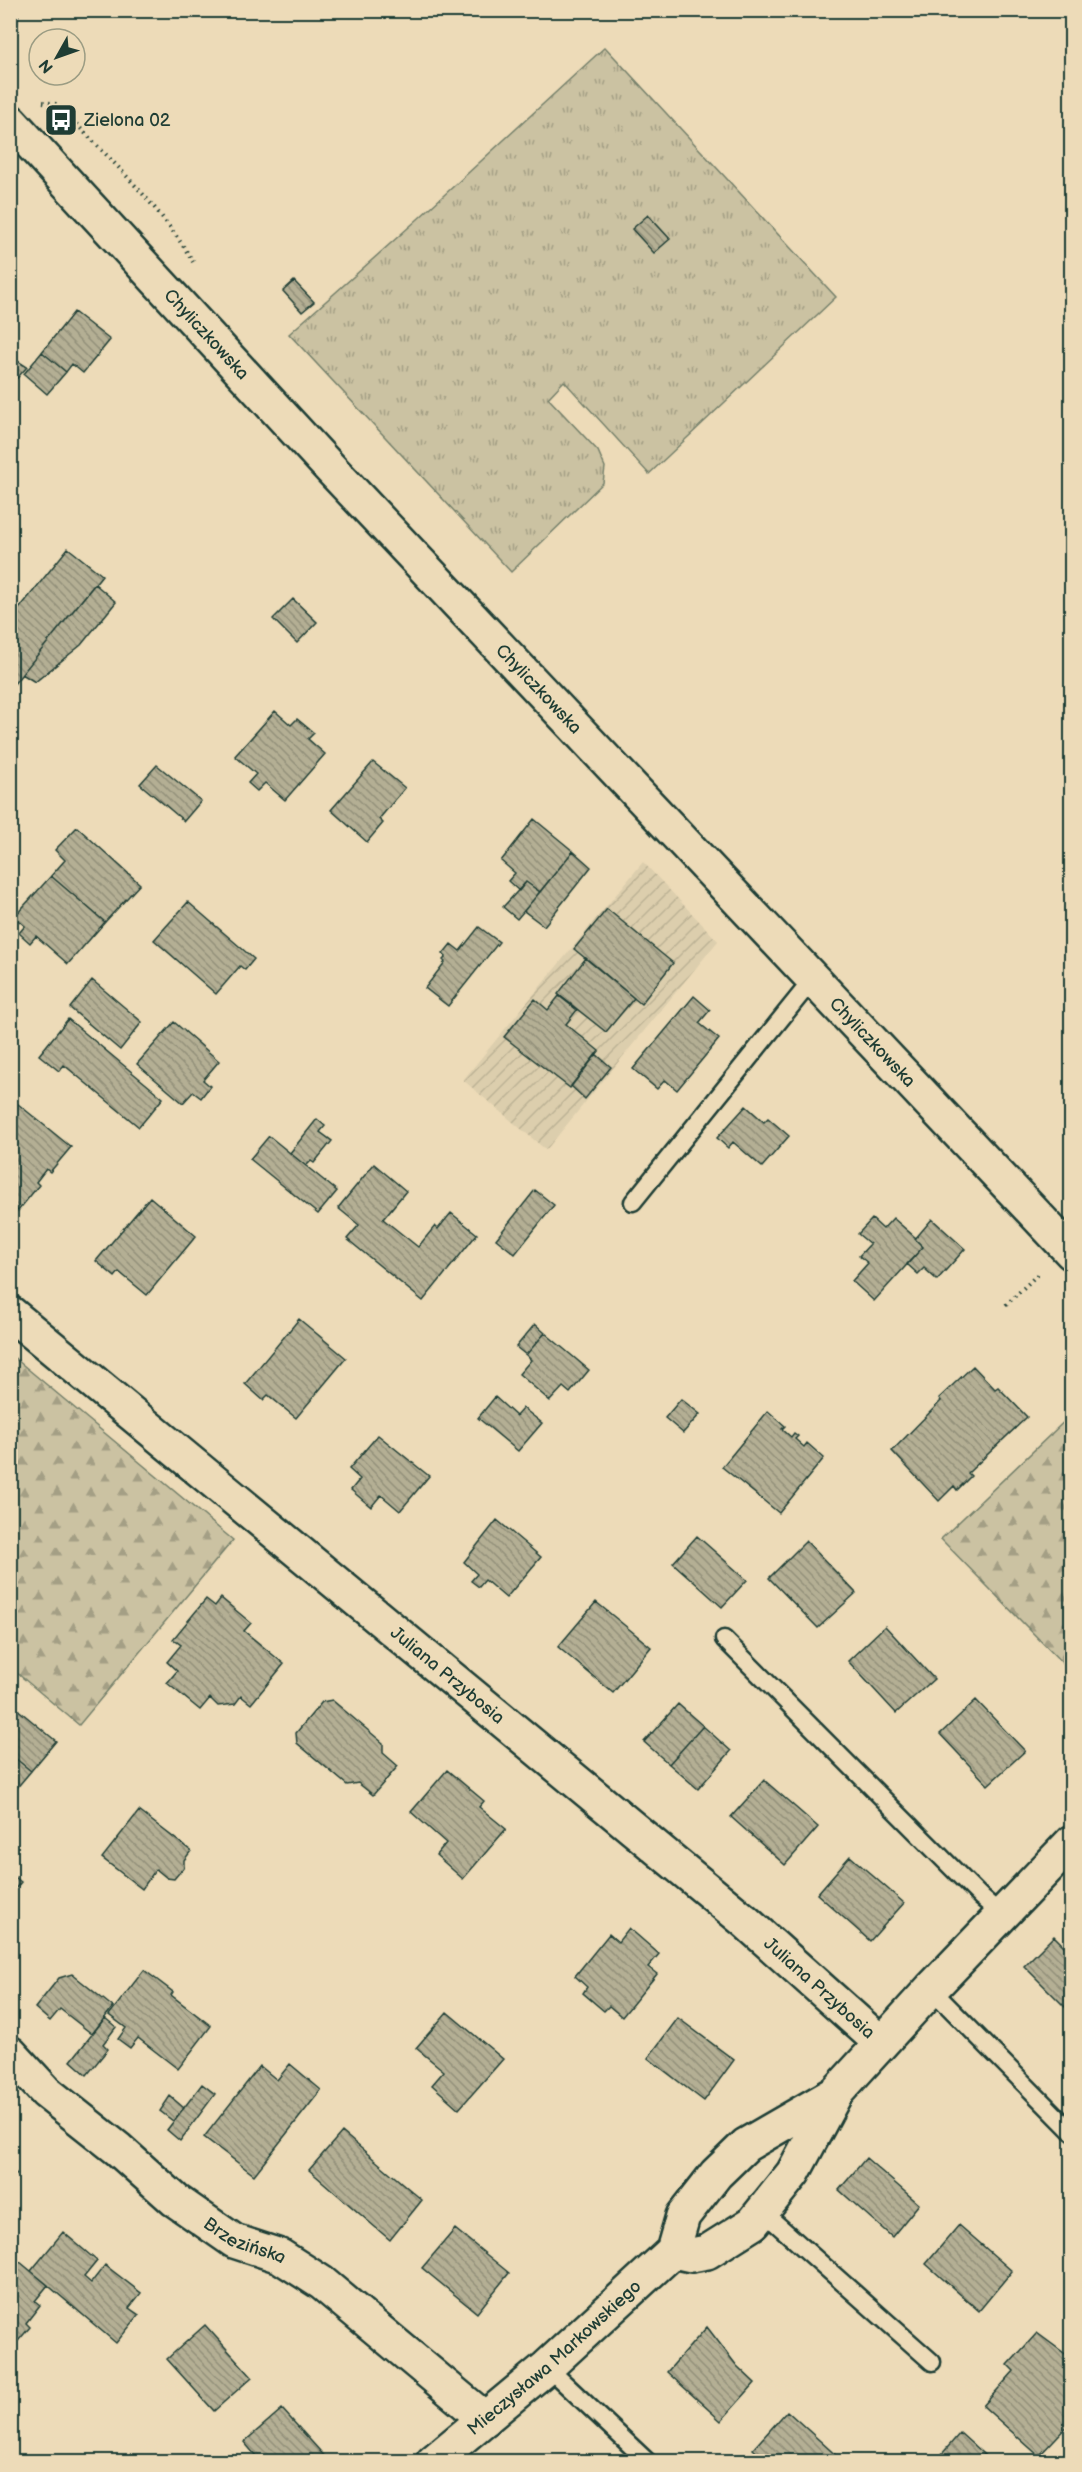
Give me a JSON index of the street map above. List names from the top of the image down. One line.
{"streets":{"street":["Chyliczkowska","Juliana Przybosia","Brzezińska","Mieczysława Markowskiego"]},"crossings":[["Brzezińska","Mieczysława Markowskiego"]],"places":{"bus stop":["Zielona 02"]},"north":"bottom left"}
